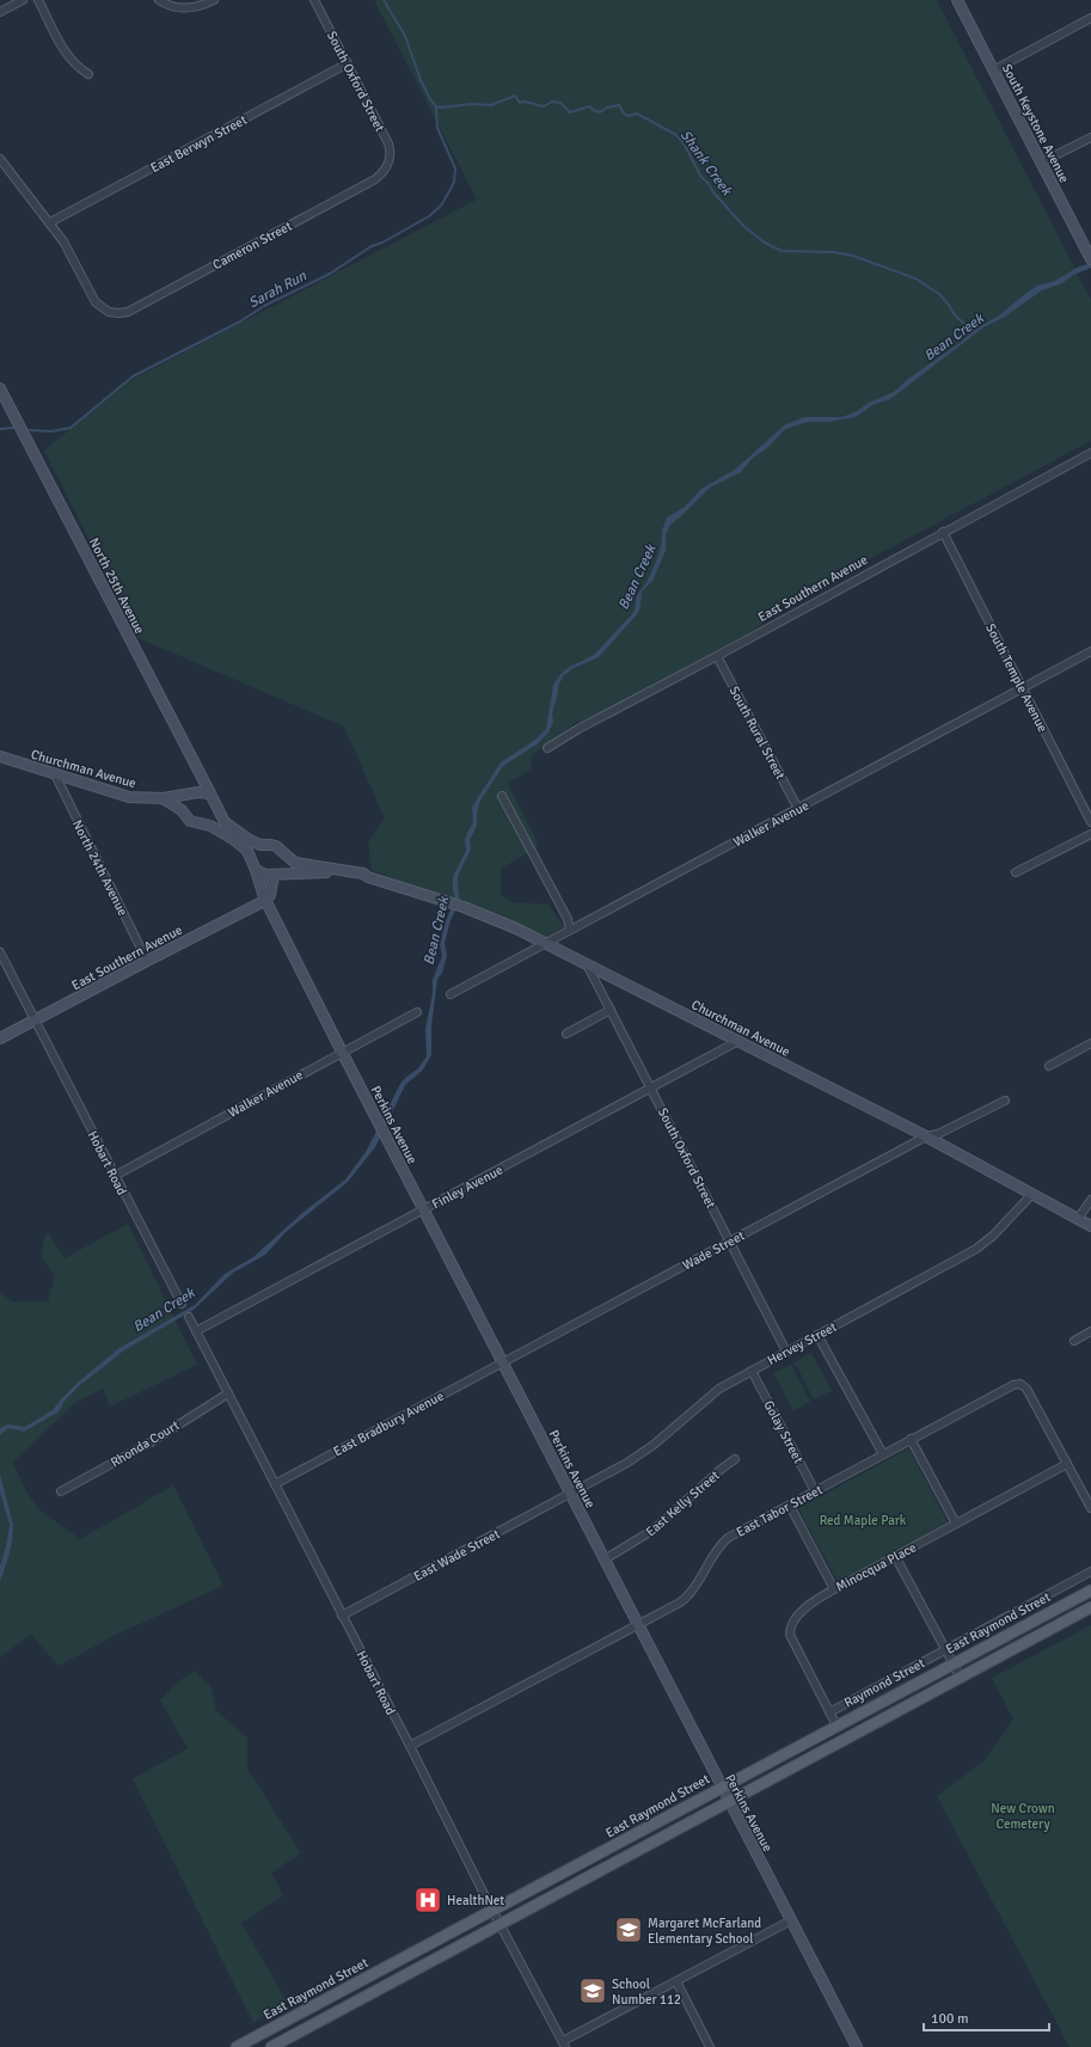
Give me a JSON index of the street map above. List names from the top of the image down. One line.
{"streets":{"main road":["East Raymond Street"],"street":["South Oxford Street","South Keystone Avenue","East Berwyn Street","Cameron Street","North 25th Avenue","East Southern Avenue","South Temple Avenue","South Rural Street","Churchman Avenue","Walker Avenue","North 24th Avenue","Perkins Avenue","Hobart Road","Finley Avenue","Wade Street","Hervey Street","East Bradbury Avenue","Golay Street","Rhonda Court","East Kelly Street","East Tabor Street","East Wade Street","Minocqua Place","Raymond Street"]},"crossings":[["South Oxford Street","East Berwyn Street"],["South Oxford Street","Cameron Street"],["South Oxford Street","Churchman Avenue"],["South Oxford Street","Finley Avenue"],["South Oxford Street","Wade Street"],["South Oxford Street","Hervey Street"],["East Berwyn Street","Cameron Street"],["North 25th Avenue","Churchman Avenue"],["East Southern Avenue","South Temple Avenue"],["East Southern Avenue","South Rural Street"],["East Southern Avenue","North 24th Avenue"],["East Southern Avenue","Perkins Avenue"],["East Southern Avenue","Hobart Road"],["South Temple Avenue","Walker Avenue"],["South Rural Street","Walker Avenue"],["Churchman Avenue","Walker Avenue"],["Churchman Avenue","North 24th Avenue"],["Churchman Avenue","Perkins Avenue"],["Churchman Avenue","Finley Avenue"],["Churchman Avenue","Wade Street"],["Churchman Avenue","Hervey Street"],["Walker Avenue","Perkins Avenue"],["Walker Avenue","Hobart Road"],["Perkins Avenue","Finley Avenue"],["Perkins Avenue","Wade Street"],["Perkins Avenue","Hervey Street"],["Perkins Avenue","East Bradbury Avenue"],["Perkins Avenue","East Kelly Street"],["Perkins Avenue","East Tabor Street"],["Perkins Avenue","East Wade Street"],["Perkins Avenue","East Raymond Street"],["Hobart Road","Finley Avenue"],["Hobart Road","East Bradbury Avenue"],["Hobart Road","Rhonda Court"],["Hobart Road","East Tabor Street"],["Hobart Road","East Wade Street"],["Hobart Road","East Raymond Street"],["Wade Street","East Bradbury Avenue"],["Hervey Street","Golay Street"],["Hervey Street","East Wade Street"],["Golay Street","East Tabor Street"],["East Tabor Street","Minocqua Place"],["Minocqua Place","East Raymond Street"],["Minocqua Place","Raymond Street"]],"water":["Shank Creek","Sarah Run","Bean Creek"],"parks":["Red Maple Park","New Crown Cemetery"],"places":{"hospital":["HealthNet"],"school or university":["Margaret McFarland Elementary School","School Number 112"]},"scale_bar":"100 m"}
